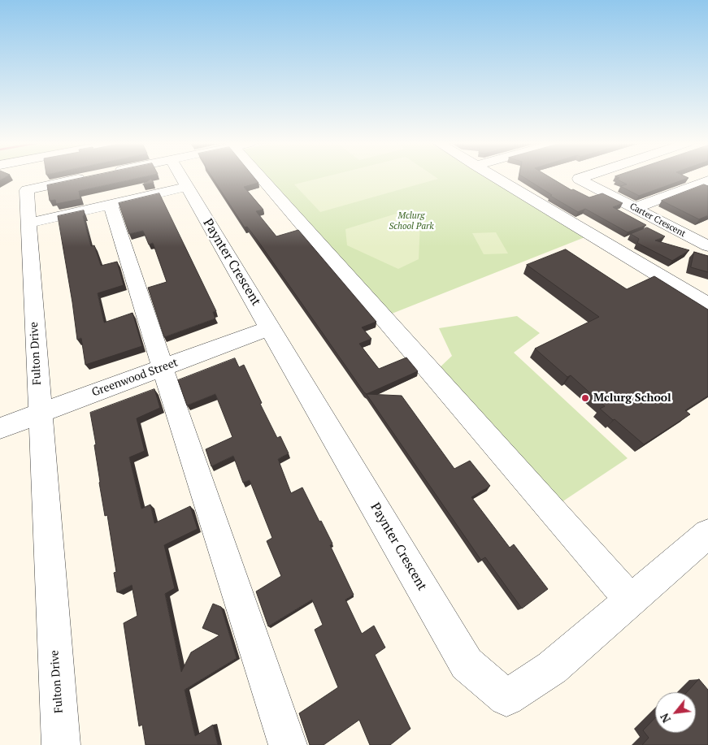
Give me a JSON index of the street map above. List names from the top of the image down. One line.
{"streets":{"street":["Carter Crescent","Paynter Crescent","Fulton Drive","Greenwood Street"]},"crossings":[["Paynter Crescent","Greenwood Street"],["Fulton Drive","Greenwood Street"]],"parks":["Mclurg School Park"],"places":["Mclurg School"],"north":"bottom left"}
